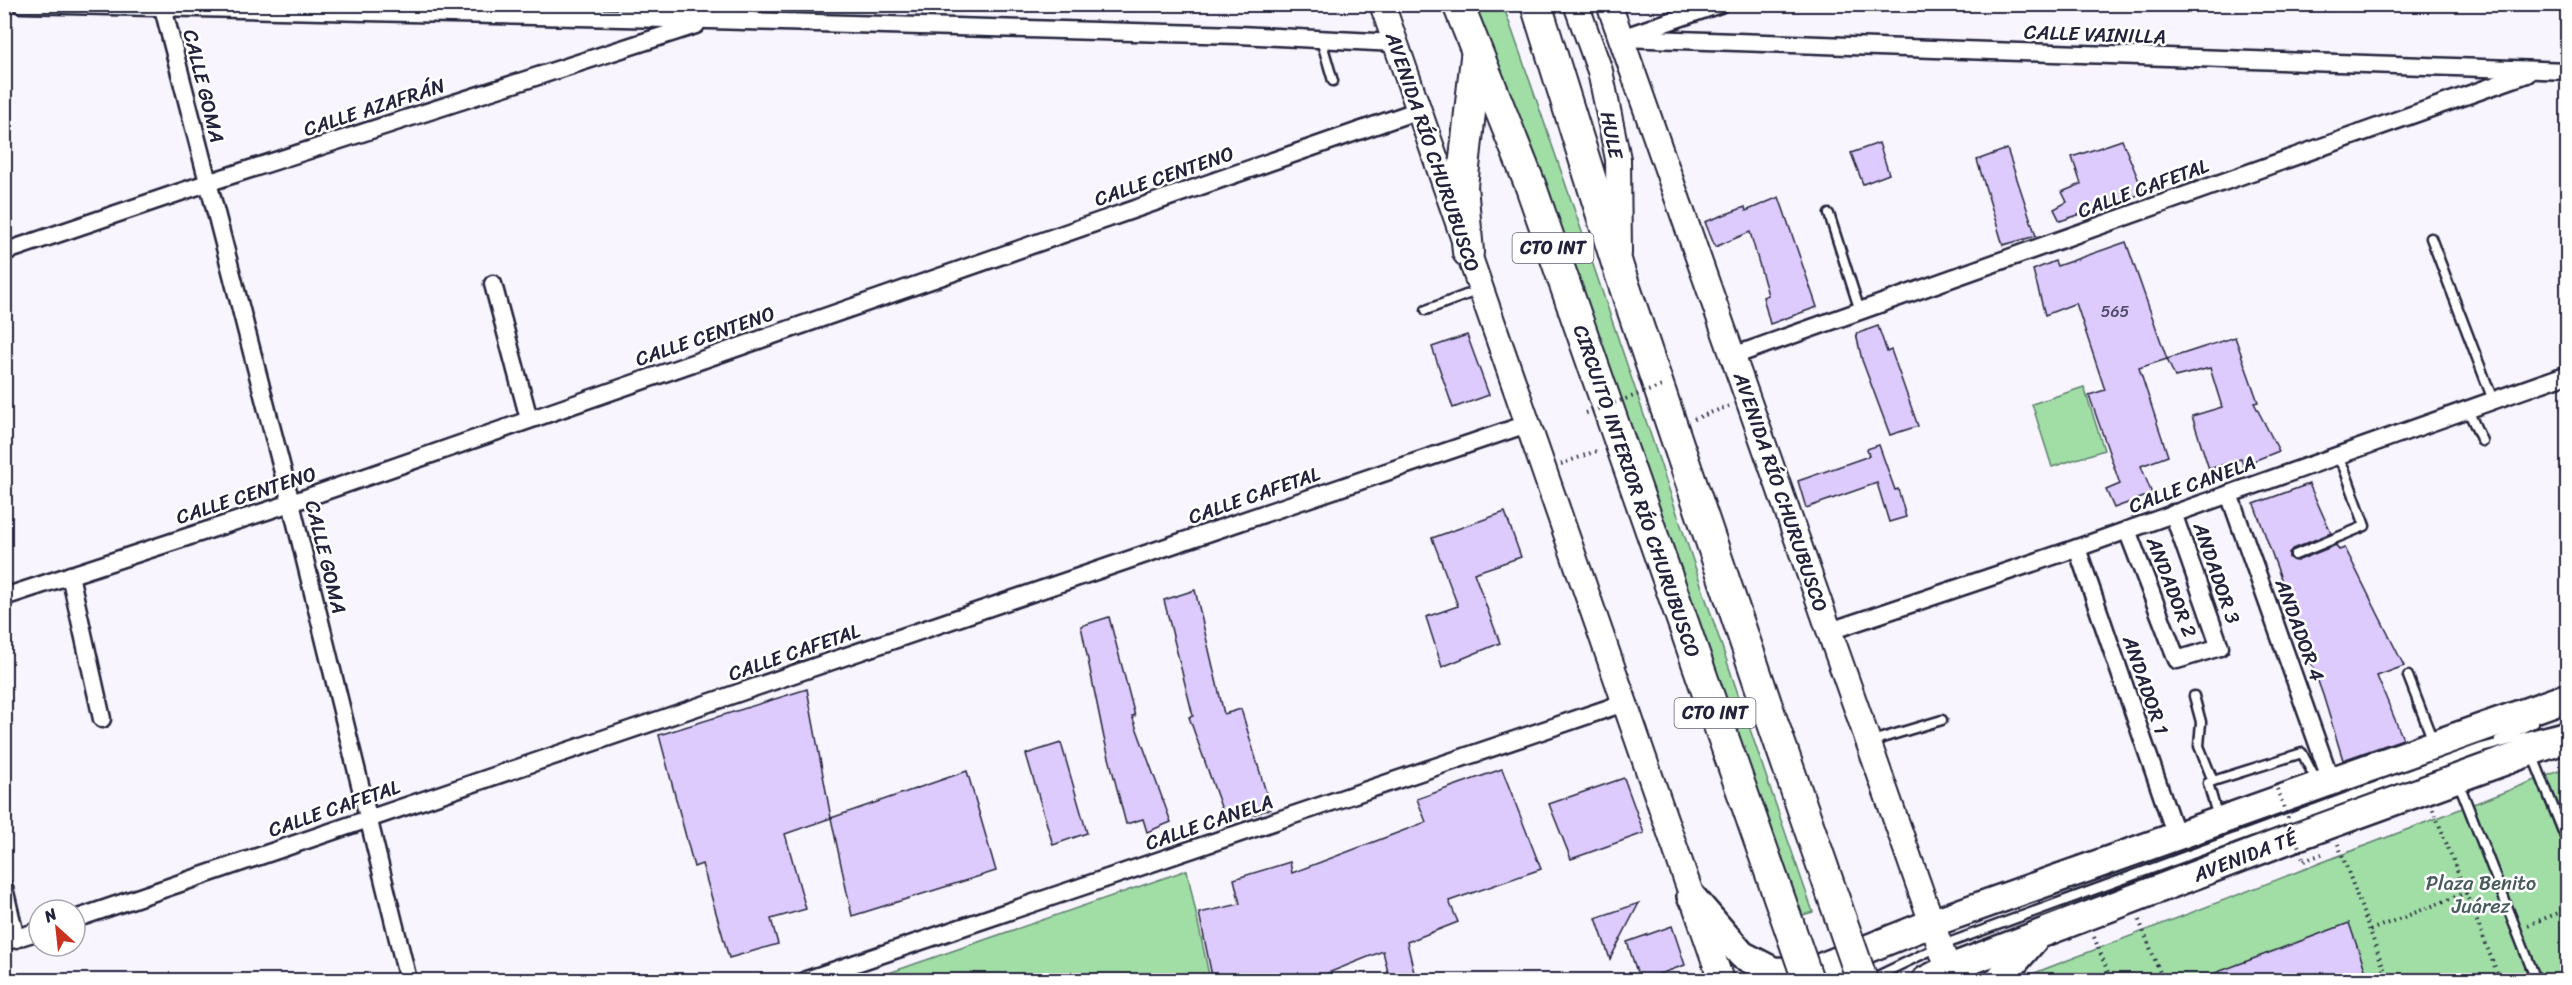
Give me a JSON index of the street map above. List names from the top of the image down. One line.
{"streets":{"highway":["CTO INT","CIRCUITO INTERIOR RÍO CHURUBUSCO"],"main road":["HULE","AVENIDA RÍO CHURUBUSCO","AVENIDA TÉ"],"street":["CALLE VAINILLA","CALLE GOMA","CALLE AZAFRÁN","CALLE CENTENO","CALLE CAFETAL","CALLE CANELA","ANDADOR 3","ANDADOR 2","ANDADOR 4","ANDADOR 1"]},"crossings":[["CALLE VAINILLA","AVENIDA RÍO CHURUBUSCO"],["CALLE VAINILLA","CALLE CAFETAL"],["CALLE GOMA","CALLE AZAFRÁN"],["CALLE GOMA","CALLE CENTENO"],["CALLE GOMA","CALLE CAFETAL"],["HULE","CTO INT"],["AVENIDA RÍO CHURUBUSCO","CALLE CENTENO"],["AVENIDA RÍO CHURUBUSCO","CALLE CAFETAL"],["AVENIDA RÍO CHURUBUSCO","CALLE CANELA"],["AVENIDA RÍO CHURUBUSCO","AVENIDA TÉ"],["CALLE CANELA","ANDADOR 3"],["CALLE CANELA","ANDADOR 2"],["CALLE CANELA","ANDADOR 4"],["CALLE CANELA","ANDADOR 1"],["ANDADOR 3","ANDADOR 2"],["ANDADOR 4","AVENIDA TÉ"],["ANDADOR 1","AVENIDA TÉ"]],"parks":["Plaza Benito Juárez"],"house_numbers":["565"],"north":"top left"}
